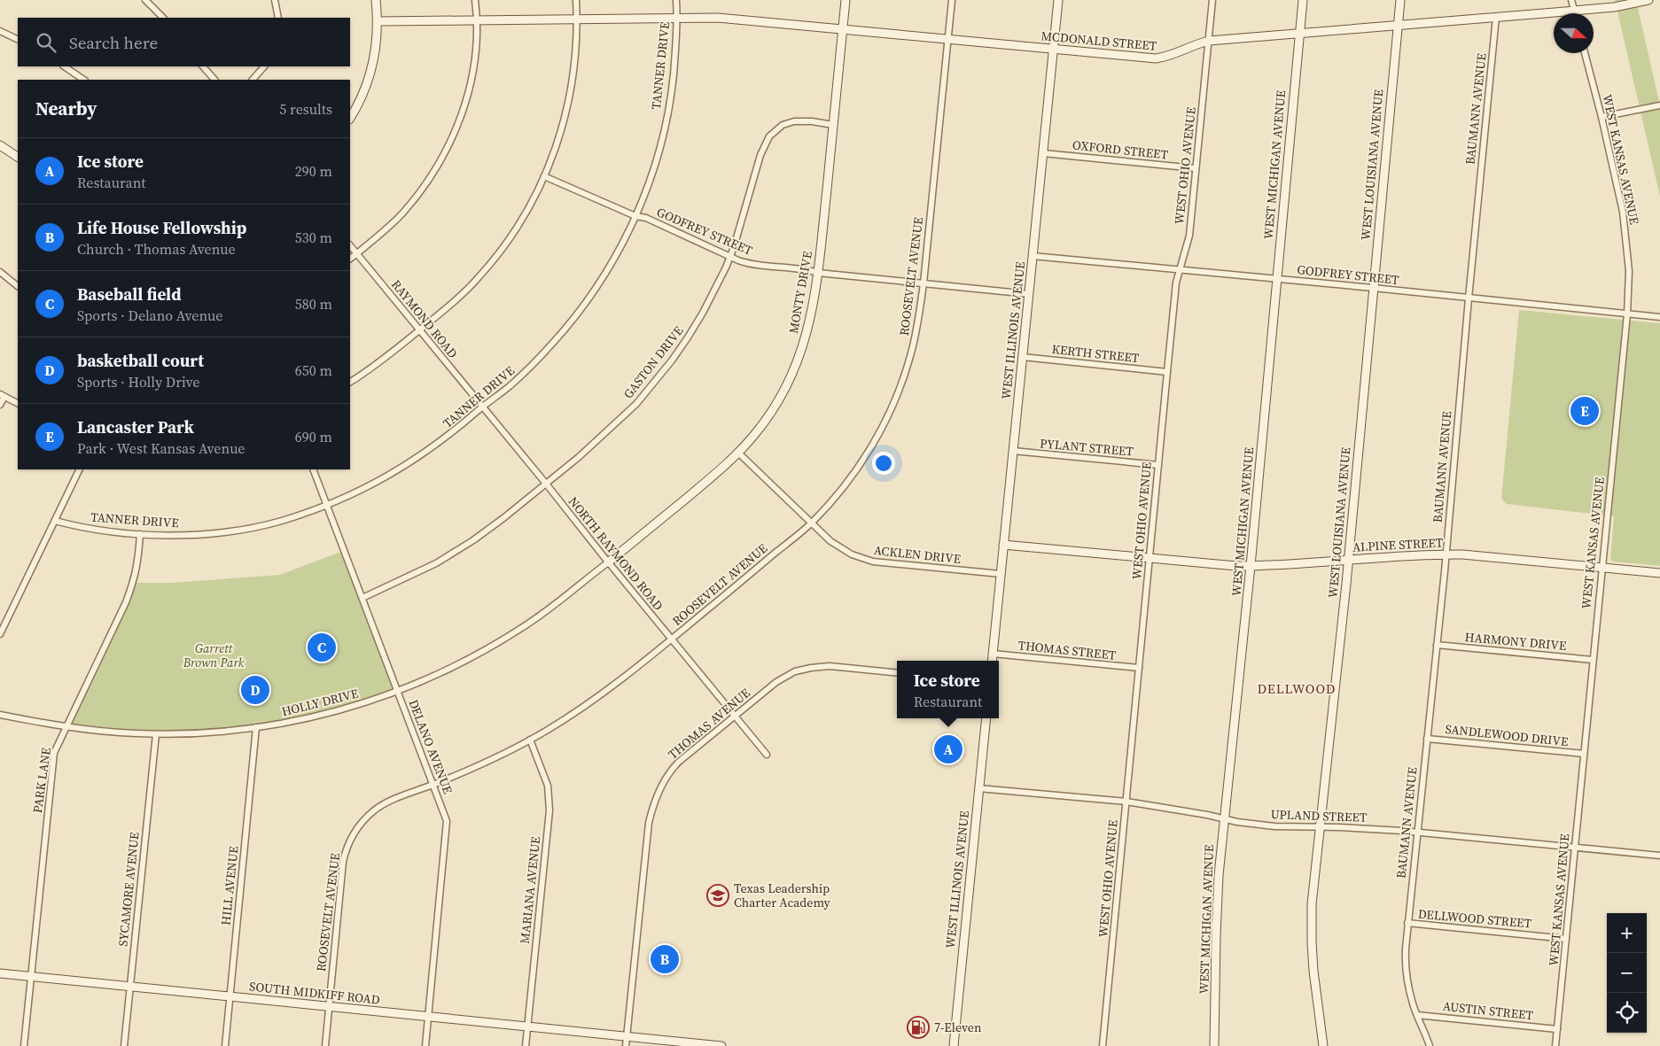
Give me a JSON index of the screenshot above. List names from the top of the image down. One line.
{"streets":{"street":["MCDONALD STREET","TANNER DRIVE","BAUMANN AVENUE","OXFORD STREET","WEST KANSAS AVENUE","WEST MICHIGAN AVENUE","WEST LOUISIANA AVENUE","WEST OHIO AVENUE","GODFREY STREET","ROOSEVELT AVENUE","MONTY DRIVE","RAYMOND ROAD","WEST ILLINOIS AVENUE","KERTH STREET","GASTON DRIVE","PYLANT STREET","ALPINE STREET","NORTH RAYMOND ROAD","ACKLEN DRIVE","HARMONY DRIVE","THOMAS STREET","HOLLY DRIVE","THOMAS AVENUE","SANDLEWOOD DRIVE","DELANO AVENUE","PARK LANE","UPLAND STREET","HILL AVENUE","SYCAMORE AVENUE","MARIANA AVENUE","DELLWOOD STREET","SOUTH MIDKIFF ROAD","AUSTIN STREET"]},"crossings":[["MCDONALD STREET","TANNER DRIVE"],["MCDONALD STREET","BAUMANN AVENUE"],["MCDONALD STREET","WEST MICHIGAN AVENUE"],["MCDONALD STREET","WEST LOUISIANA AVENUE"],["MCDONALD STREET","WEST OHIO AVENUE"],["MCDONALD STREET","ROOSEVELT AVENUE"],["MCDONALD STREET","MONTY DRIVE"],["MCDONALD STREET","WEST ILLINOIS AVENUE"],["TANNER DRIVE","GODFREY STREET"],["TANNER DRIVE","RAYMOND ROAD"],["TANNER DRIVE","NORTH RAYMOND ROAD"],["TANNER DRIVE","DELANO AVENUE"],["TANNER DRIVE","PARK LANE"],["BAUMANN AVENUE","GODFREY STREET"],["BAUMANN AVENUE","ALPINE STREET"],["BAUMANN AVENUE","HARMONY DRIVE"],["BAUMANN AVENUE","SANDLEWOOD DRIVE"],["BAUMANN AVENUE","UPLAND STREET"],["BAUMANN AVENUE","DELLWOOD STREET"],["BAUMANN AVENUE","AUSTIN STREET"],["OXFORD STREET","WEST OHIO AVENUE"],["OXFORD STREET","WEST ILLINOIS AVENUE"],["WEST KANSAS AVENUE","GODFREY STREET"],["WEST KANSAS AVENUE","ALPINE STREET"],["WEST KANSAS AVENUE","HARMONY DRIVE"],["WEST KANSAS AVENUE","SANDLEWOOD DRIVE"],["WEST KANSAS AVENUE","UPLAND STREET"],["WEST KANSAS AVENUE","DELLWOOD STREET"],["WEST KANSAS AVENUE","AUSTIN STREET"],["WEST MICHIGAN AVENUE","GODFREY STREET"],["WEST MICHIGAN AVENUE","ALPINE STREET"],["WEST MICHIGAN AVENUE","UPLAND STREET"],["WEST LOUISIANA AVENUE","GODFREY STREET"],["WEST LOUISIANA AVENUE","ALPINE STREET"],["WEST LOUISIANA AVENUE","UPLAND STREET"],["WEST OHIO AVENUE","GODFREY STREET"],["WEST OHIO AVENUE","KERTH STREET"],["WEST OHIO AVENUE","PYLANT STREET"],["WEST OHIO AVENUE","ALPINE STREET"],["WEST OHIO AVENUE","THOMAS STREET"],["WEST OHIO AVENUE","UPLAND STREET"],["GODFREY STREET","ROOSEVELT AVENUE"],["GODFREY STREET","MONTY DRIVE"],["GODFREY STREET","WEST ILLINOIS AVENUE"],["GODFREY STREET","GASTON DRIVE"],["ROOSEVELT AVENUE","NORTH RAYMOND ROAD"],["ROOSEVELT AVENUE","ACKLEN DRIVE"],["ROOSEVELT AVENUE","DELANO AVENUE"],["ROOSEVELT AVENUE","MARIANA AVENUE"],["ROOSEVELT AVENUE","SOUTH MIDKIFF ROAD"],["MONTY DRIVE","GASTON DRIVE"],["MONTY DRIVE","NORTH RAYMOND ROAD"],["MONTY DRIVE","ACKLEN DRIVE"],["MONTY DRIVE","HOLLY DRIVE"],["RAYMOND ROAD","NORTH RAYMOND ROAD"],["WEST ILLINOIS AVENUE","KERTH STREET"],["WEST ILLINOIS AVENUE","PYLANT STREET"],["WEST ILLINOIS AVENUE","ALPINE STREET"],["WEST ILLINOIS AVENUE","ACKLEN DRIVE"],["WEST ILLINOIS AVENUE","THOMAS STREET"],["WEST ILLINOIS AVENUE","UPLAND STREET"],["GASTON DRIVE","NORTH RAYMOND ROAD"],["GASTON DRIVE","DELANO AVENUE"],["NORTH RAYMOND ROAD","HOLLY DRIVE"],["NORTH RAYMOND ROAD","THOMAS AVENUE"],["HOLLY DRIVE","DELANO AVENUE"],["HOLLY DRIVE","PARK LANE"],["HOLLY DRIVE","HILL AVENUE"],["HOLLY DRIVE","SYCAMORE AVENUE"],["THOMAS AVENUE","SOUTH MIDKIFF ROAD"],["DELANO AVENUE","SOUTH MIDKIFF ROAD"],["PARK LANE","SOUTH MIDKIFF ROAD"],["HILL AVENUE","SOUTH MIDKIFF ROAD"],["SYCAMORE AVENUE","SOUTH MIDKIFF ROAD"],["MARIANA AVENUE","SOUTH MIDKIFF ROAD"]],"districts":["DELLWOOD"],"parks":["Garrett Brown Park"],"places":{"school or university":["Texas Leadership Charter Academy"],"fuel station":["7-Eleven"]},"north":"right","page":{"search":"Search here","heading":["Nearby","5 results"],"list":[{"mark":"A","name":"Ice store","note":"Restaurant","value":"290 m"},{"mark":"B","name":"Life House Fellowship","note":"Church · Thomas Avenue","value":"530 m"},{"mark":"C","name":"Baseball field","note":"Sports · Delano Avenue","value":"580 m"},{"mark":"D","name":"basketball court","note":"Sports · Holly Drive","value":"650 m"},{"mark":"E","name":"Lancaster Park","note":"Park · West Kansas Avenue","value":"690 m"}],"pins":["E","C","D","A","B"],"popup":["Ice store","Restaurant"],"map_buttons":["+","−"]}}
